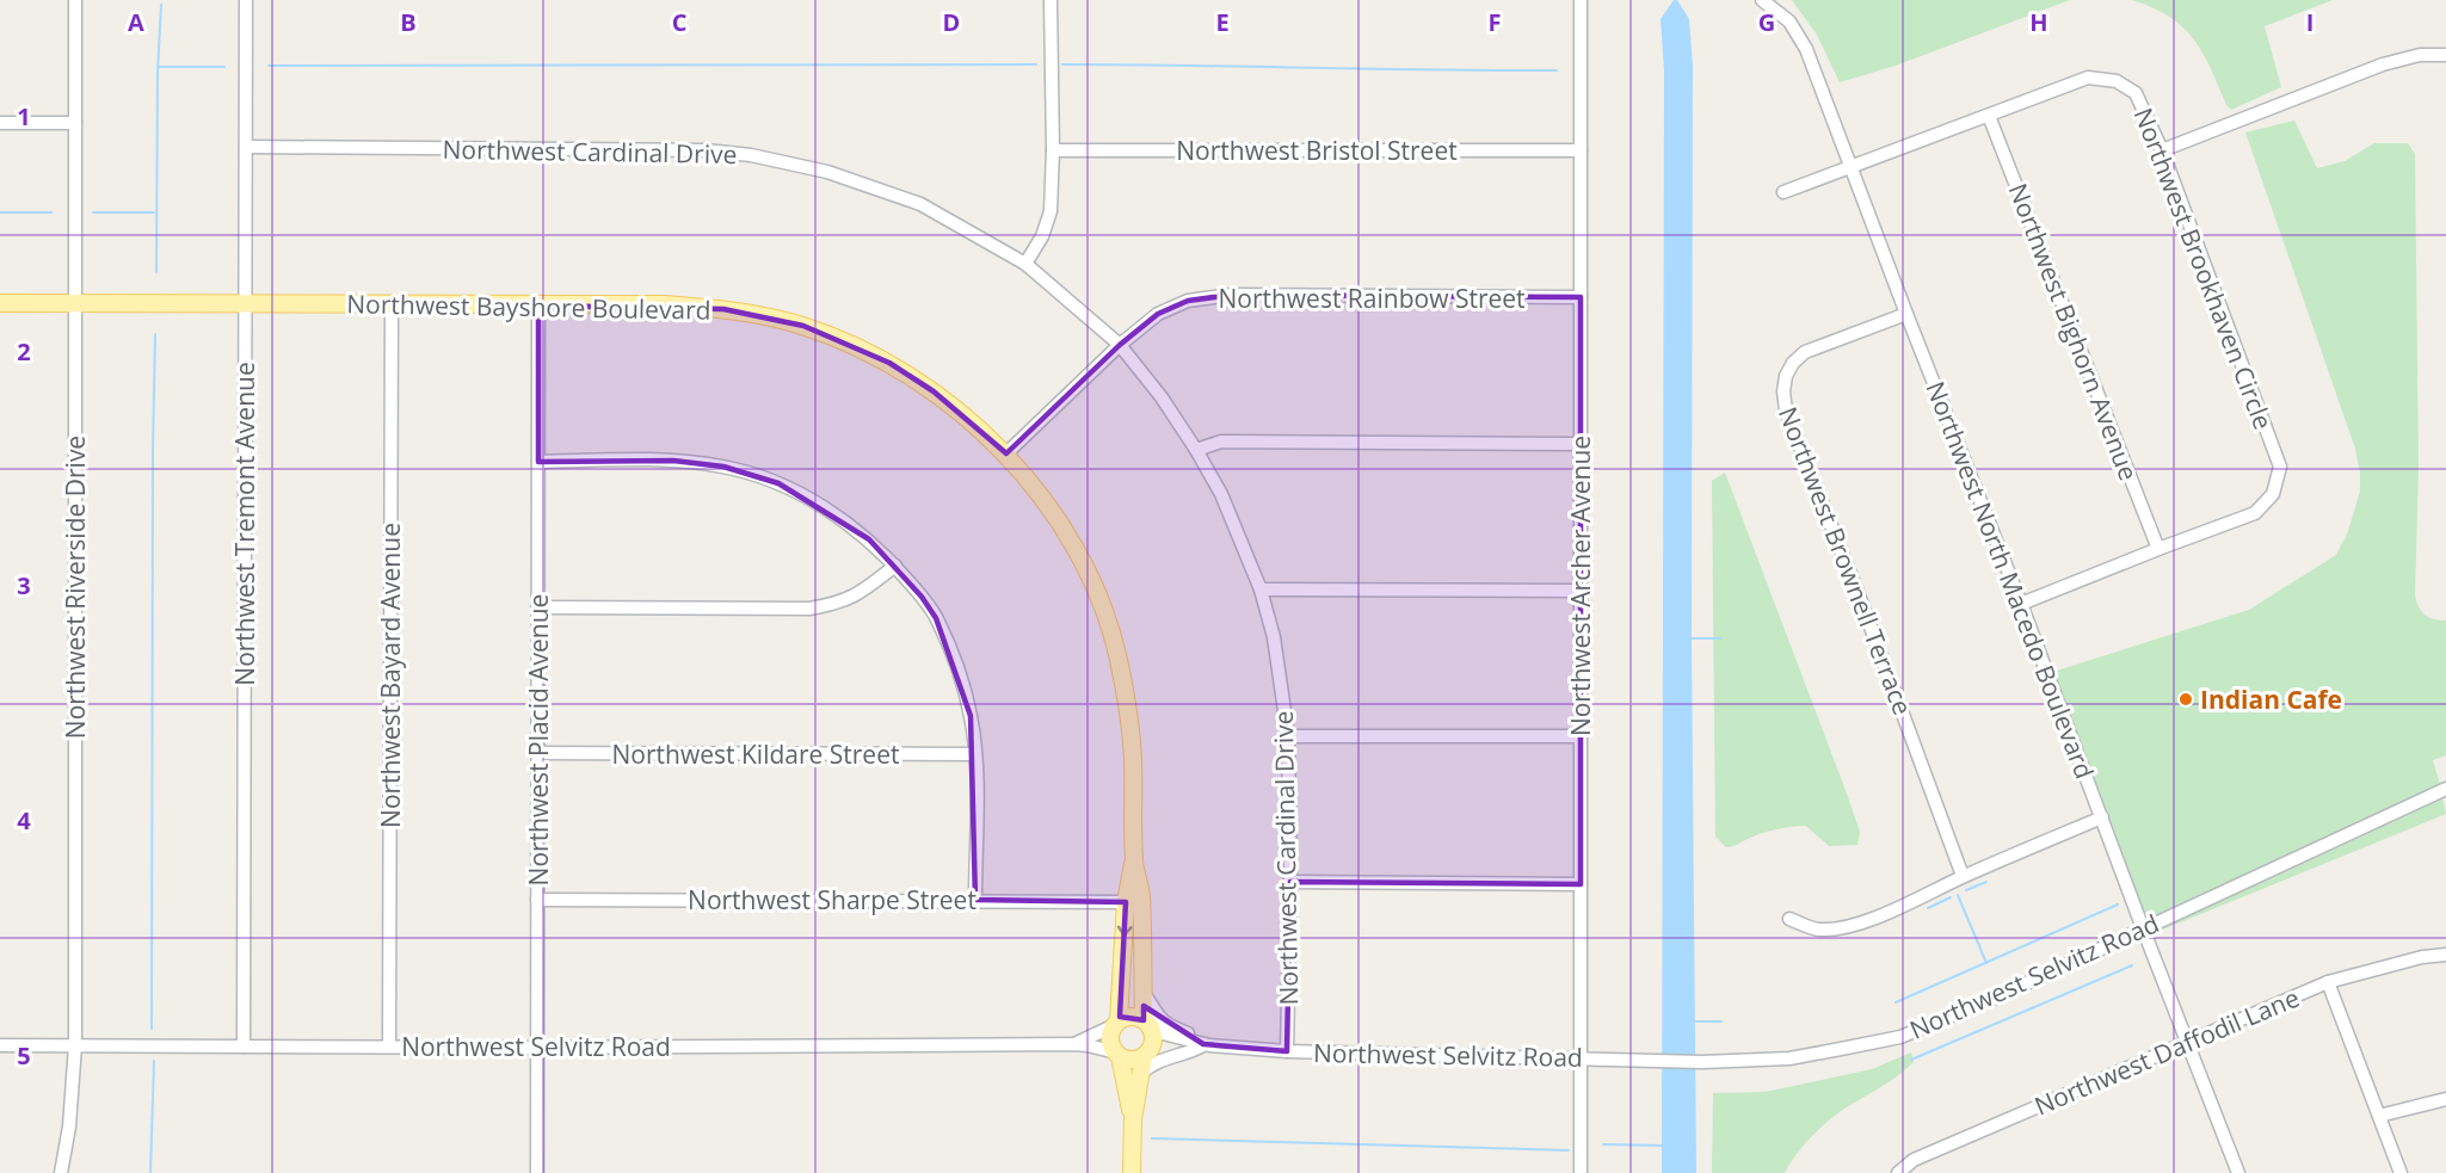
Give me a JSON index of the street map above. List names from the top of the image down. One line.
{"streets":{"main road":["Northwest Bayshore Boulevard"],"street":["Northwest Bristol Street","Northwest Cardinal Drive","Northwest Brookhaven Circle","Northwest Rainbow Street","Northwest Bighorn Avenue","Northwest Tremont Avenue","Northwest Brownell Terrace","Northwest North Macedo Boulevard","Northwest Archer Avenue","Northwest Riverside Drive","Northwest Bayard Avenue","Northwest Placid Avenue","Northwest Kildare Street","Northwest Sharpe Street","Northwest Selvitz Road","Northwest Daffodil Lane"]},"crossings":[["Northwest Bristol Street","Northwest Archer Avenue"],["Northwest Cardinal Drive","Northwest Rainbow Street"],["Northwest Cardinal Drive","Northwest Tremont Avenue"],["Northwest Cardinal Drive","Northwest Selvitz Road"],["Northwest Brookhaven Circle","Northwest Bighorn Avenue"],["Northwest Rainbow Street","Northwest Bayshore Boulevard"],["Northwest Rainbow Street","Northwest Archer Avenue"],["Northwest Bayshore Boulevard","Northwest Tremont Avenue"],["Northwest Bayshore Boulevard","Northwest Riverside Drive"],["Northwest Bayshore Boulevard","Northwest Bayard Avenue"],["Northwest Bayshore Boulevard","Northwest Placid Avenue"],["Northwest Bayshore Boulevard","Northwest Sharpe Street"],["Northwest Bayshore Boulevard","Northwest Selvitz Road"],["Northwest Tremont Avenue","Northwest Selvitz Road"],["Northwest Brownell Terrace","Northwest North Macedo Boulevard"],["Northwest North Macedo Boulevard","Northwest Selvitz Road"],["Northwest North Macedo Boulevard","Northwest Daffodil Lane"],["Northwest Archer Avenue","Northwest Selvitz Road"],["Northwest Riverside Drive","Northwest Selvitz Road"],["Northwest Bayard Avenue","Northwest Selvitz Road"],["Northwest Placid Avenue","Northwest Kildare Street"],["Northwest Placid Avenue","Northwest Sharpe Street"],["Northwest Placid Avenue","Northwest Selvitz Road"]],"places":["Indian Cafe"],"grid":{"columns":["A","B","C","D","E","F","G","H","I"],"rows":["1","2","3","4","5"]}}
